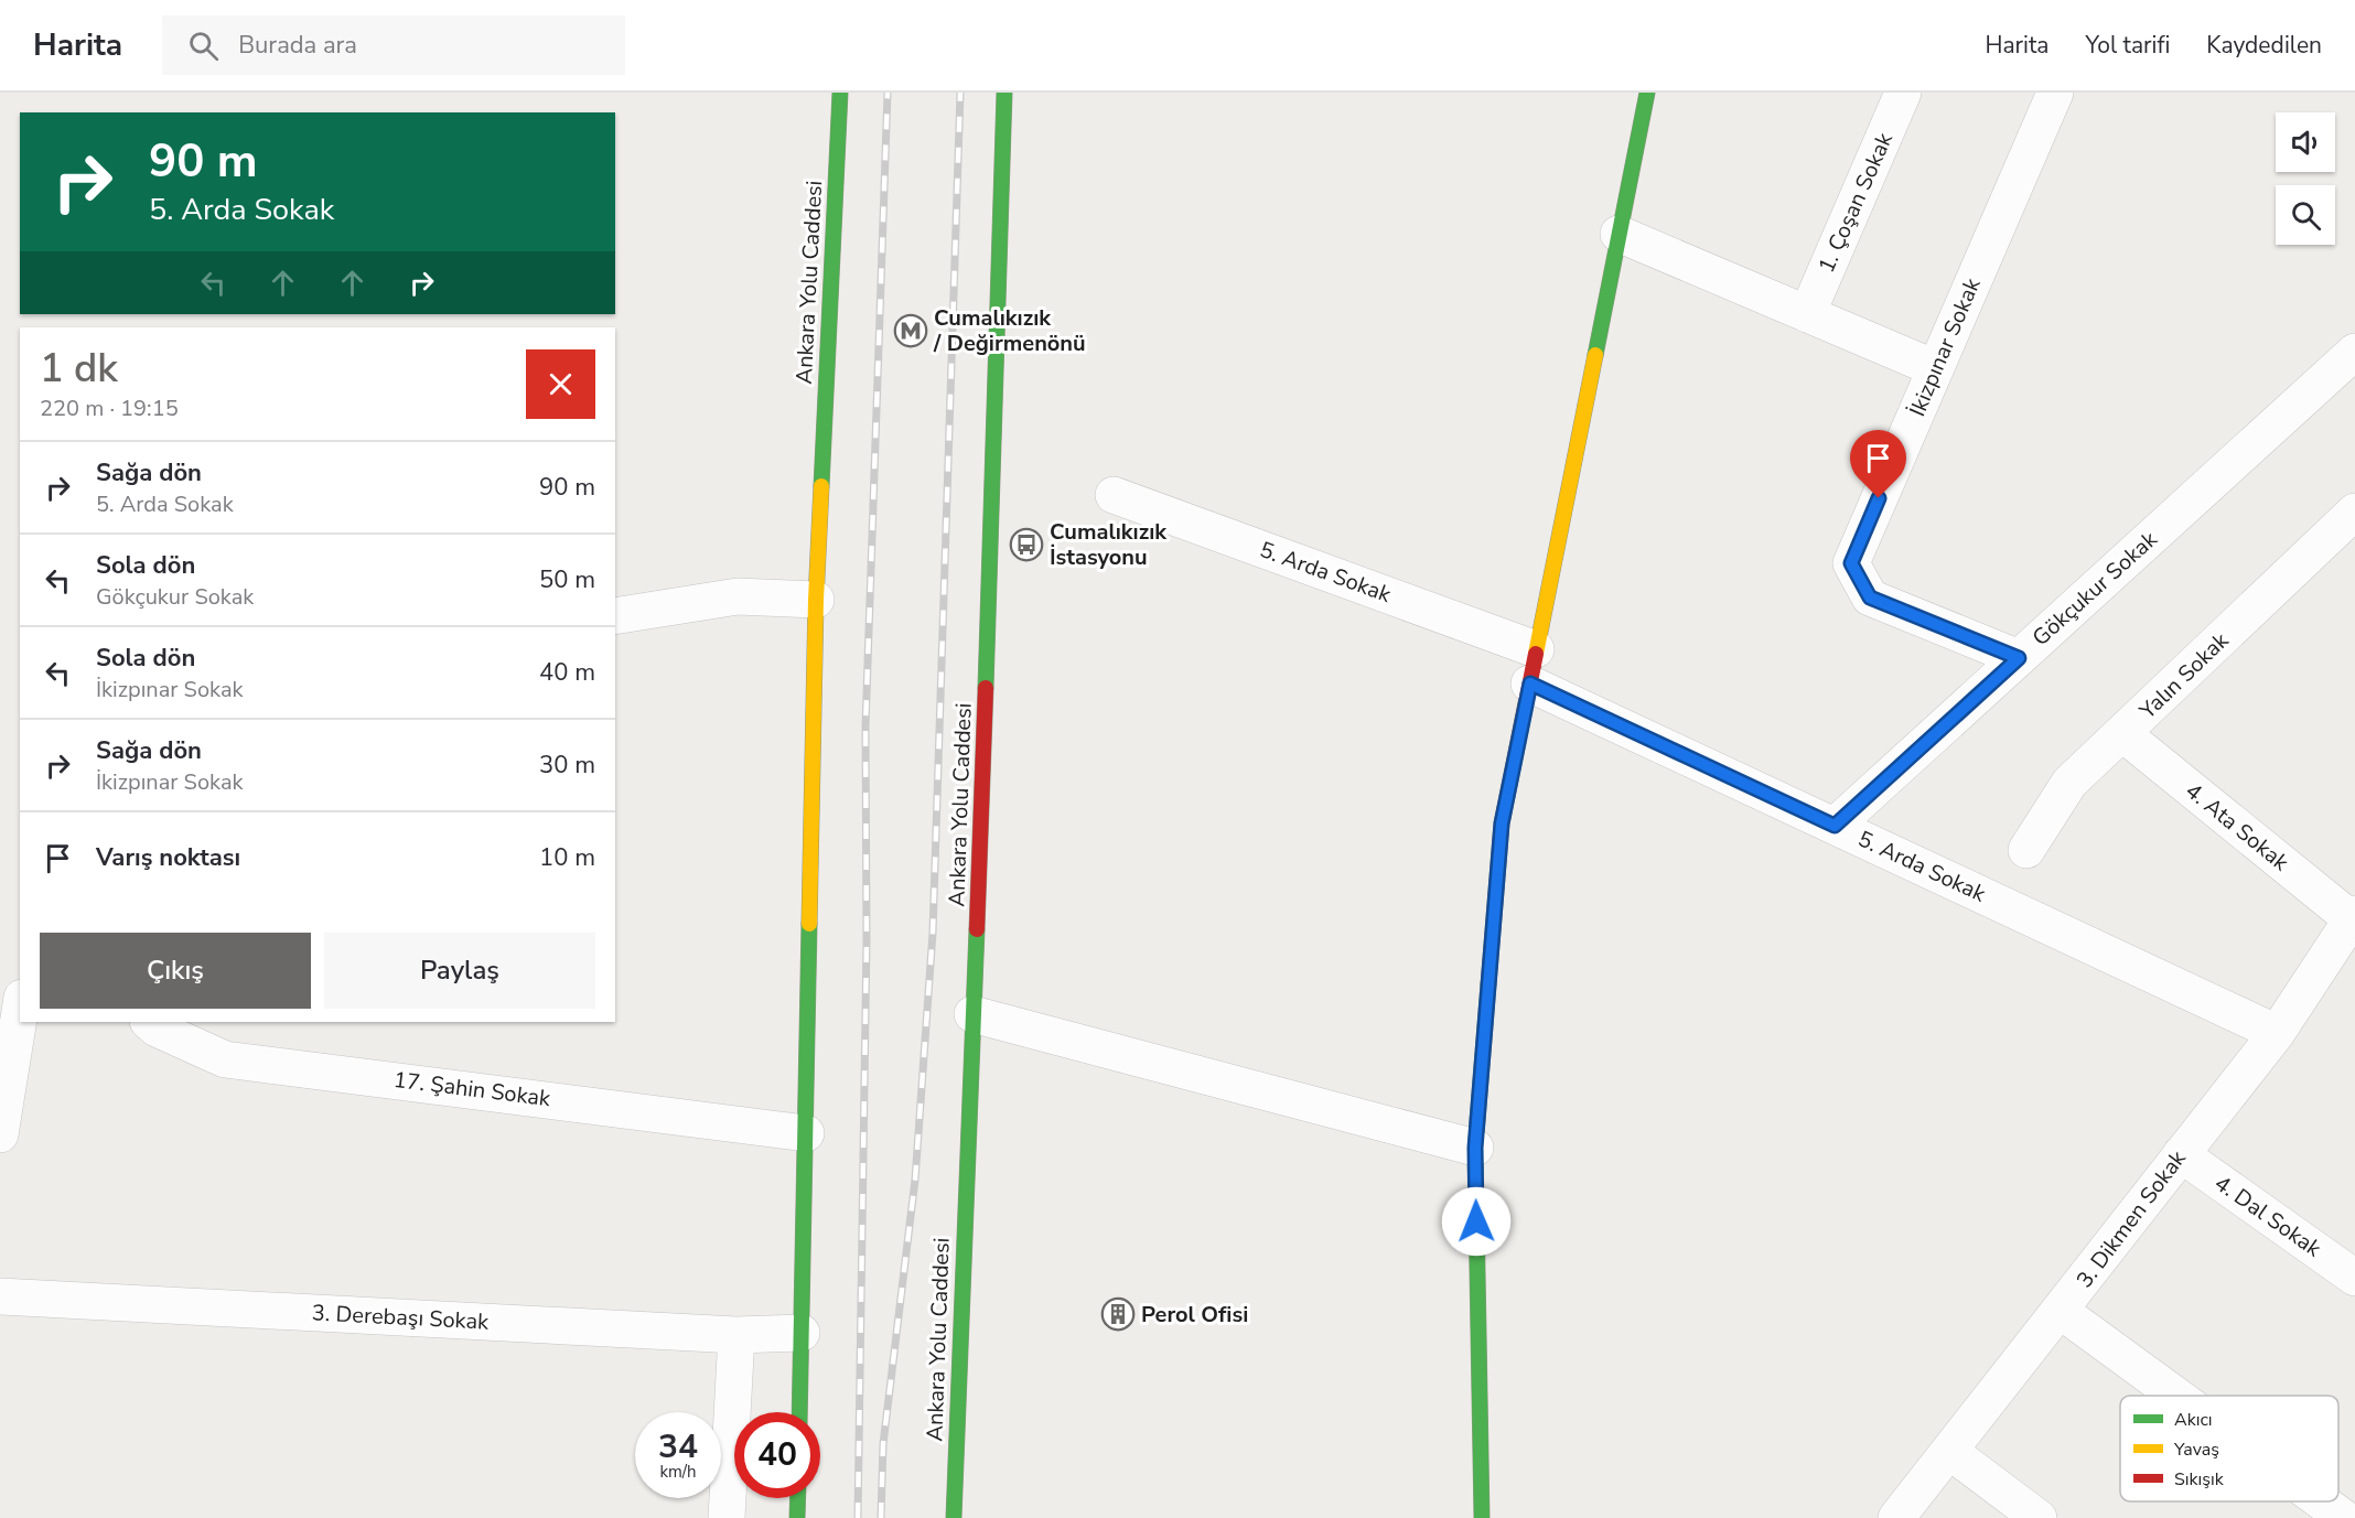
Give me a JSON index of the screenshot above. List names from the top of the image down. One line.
{"streets":{"main road":["Ankara Yolu Caddesi"],"street":["1. Çoşan Sokak","İkizpınar Sokak","5. Arda Sokak","Gökçukur Sokak","Yalın Sokak","4. Ata Sokak","17. Şahin Sokak","4. Dal Sokak","3. Dikmen Sokak","3. Derebaşı Sokak"]},"crossings":[["Ankara Yolu Caddesi","17. Şahin Sokak"],["Ankara Yolu Caddesi","3. Derebaşı Sokak"],["İkizpınar Sokak","Gökçukur Sokak"],["5. Arda Sokak","Gökçukur Sokak"],["5. Arda Sokak","3. Dikmen Sokak"],["Yalın Sokak","4. Ata Sokak"],["4. Ata Sokak","3. Dikmen Sokak"],["4. Dal Sokak","3. Dikmen Sokak"]],"places":{"metro station":["Cumalıkızık / Değirmenönü"],"bus stop":["Cumalıkızık İstasyonu"],"building":["Perol Ofisi"]},"legend":["Akıcı","Yavaş","Sıkışık"],"page":{"header":"Harita","search":"Burada ara","nav":["Harita","Yol tarifi","Kaydedilen"],"turn":["90 m","5. Arda Sokak"],"heading":["1 dk","220 m · 19:15"],"list":[{"name":"Sağa dön","note":"5. Arda Sokak","value":"90 m"},{"name":"Sola dön","note":"Gökçukur Sokak","value":"50 m"},{"name":"Sola dön","note":"İkizpınar Sokak","value":"40 m"},{"name":"Sağa dön","note":"İkizpınar Sokak","value":"30 m"},{"name":"Varış noktası","value":"10 m"}],"buttons":["Çıkış","Paylaş"],"speed":"34 km/h","limit":"40"}}
